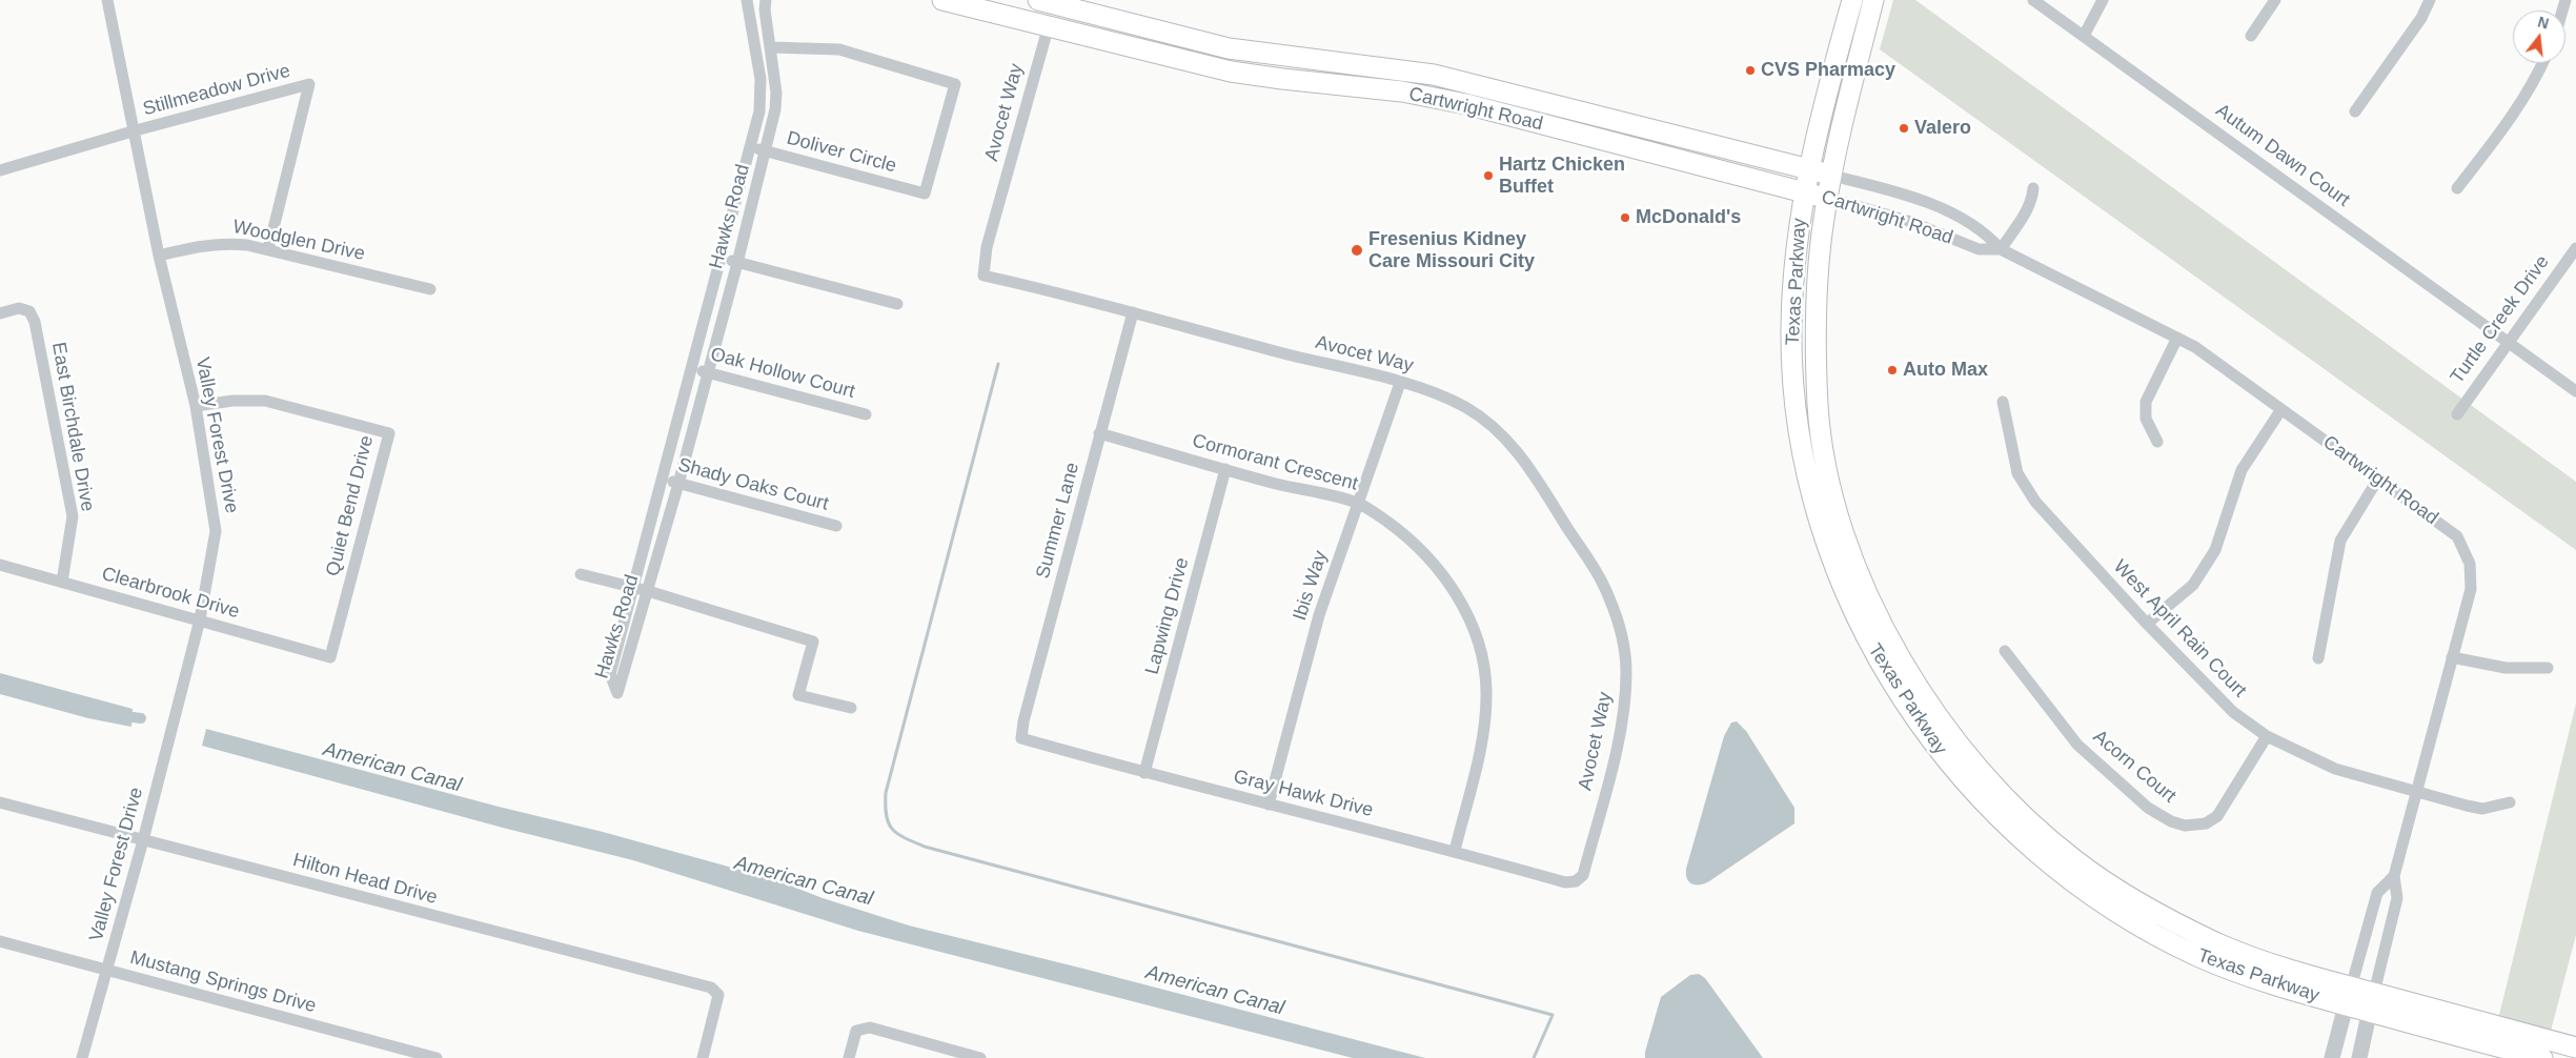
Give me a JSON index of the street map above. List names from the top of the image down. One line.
{"streets":{"main road":["Cartwright Road","Texas Parkway"],"street":["Stillmeadow Drive","Avocet Way","Doliver Circle","Autum Dawn Court","Hawks Road","Woodglen Drive","Turtle Creek Drive","Oak Hollow Court","East Birchdale Drive","Valley Forest Drive","Cormorant Crescent","Shady Oaks Court","Quiet Bend Drive","Summer Lane","Ibis Way","Clearbrook Drive","Lapwing Drive","West April Rain Court","Acorn Court","Gray Hawk Drive","Hilton Head Drive","Mustang Springs Drive"]},"crossings":[["Stillmeadow Drive","Woodglen Drive"],["Stillmeadow Drive","Valley Forest Drive"],["Cartwright Road","Avocet Way"],["Cartwright Road","Texas Parkway"],["Cartwright Road","West April Rain Court"],["Avocet Way","Summer Lane"],["Avocet Way","Ibis Way"],["Avocet Way","Gray Hawk Drive"],["Doliver Circle","Hawks Road"],["Autum Dawn Court","Turtle Creek Drive"],["Hawks Road","Oak Hollow Court"],["Hawks Road","Shady Oaks Court"],["Woodglen Drive","Valley Forest Drive"],["East Birchdale Drive","Clearbrook Drive"],["Valley Forest Drive","Quiet Bend Drive"],["Valley Forest Drive","Clearbrook Drive"],["Valley Forest Drive","Hilton Head Drive"],["Valley Forest Drive","Mustang Springs Drive"],["Cormorant Crescent","Summer Lane"],["Cormorant Crescent","Ibis Way"],["Cormorant Crescent","Lapwing Drive"],["Cormorant Crescent","Gray Hawk Drive"],["Quiet Bend Drive","Clearbrook Drive"],["Summer Lane","Gray Hawk Drive"],["Ibis Way","Gray Hawk Drive"],["Lapwing Drive","Gray Hawk Drive"],["West April Rain Court","Acorn Court"]],"water":["American Canal"],"places":["CVS Pharmacy","Valero","Hartz Chicken Buffet","McDonald's","Fresenius Kidney Care Missouri City","Auto Max"],"north":"top"}
